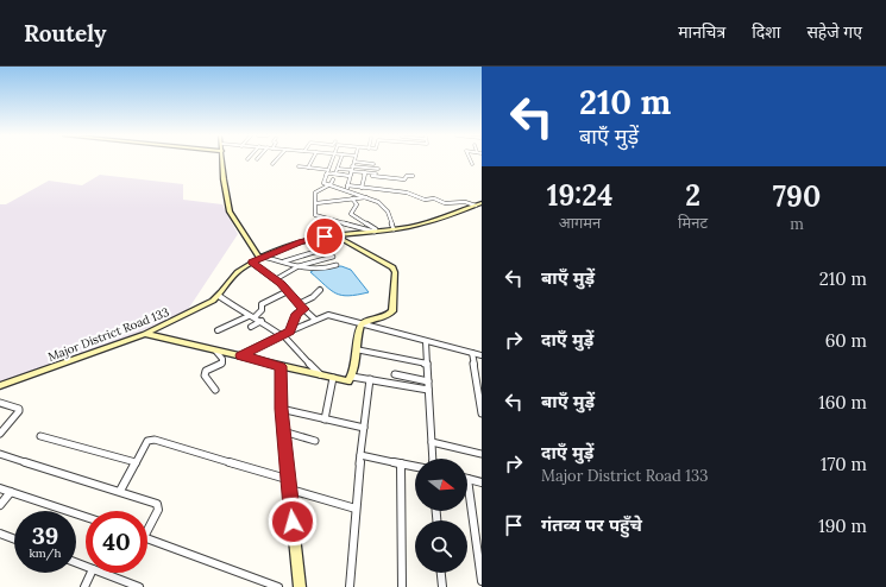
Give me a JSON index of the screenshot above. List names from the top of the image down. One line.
{"streets":{"street":["Major District Road 133"]},"north":"right","page":{"header":"Routely","nav":["मानचित्र","दिशा","सहेजे गए"],"turn":["210 m","बाएँ मुड़ें"],"eta":["19:24","आगमन","2","मिनट","790","m"],"list":[{"name":"बाएँ मुड़ें","value":"210 m"},{"name":"दाएँ मुड़ें","value":"60 m"},{"name":"बाएँ मुड़ें","value":"160 m"},{"name":"दाएँ मुड़ें","note":"Major District Road 133","value":"170 m"},{"name":"गंतव्य पर पहुँचे","value":"190 m"}],"speed":"39 km/h","limit":"40"}}
